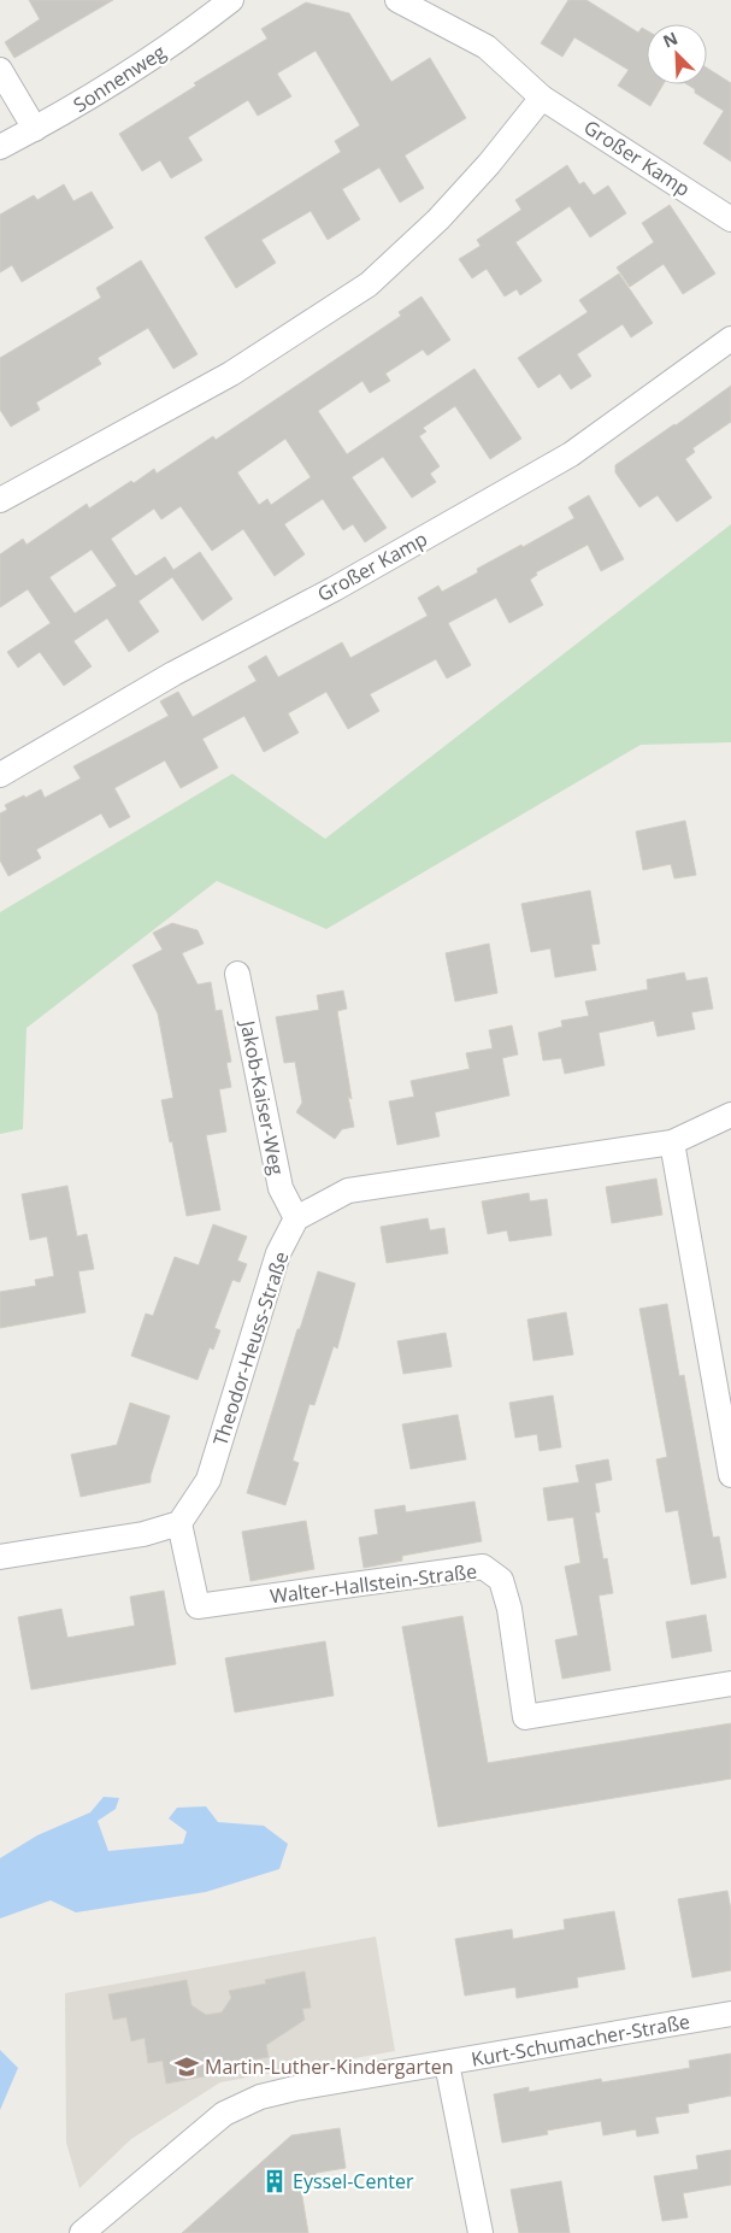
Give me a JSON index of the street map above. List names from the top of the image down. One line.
{"streets":{"street":["Sonnenweg","Großer Kamp","Jakob-Kaiser-Weg","Theodor-Heuss-Straße","Walter-Hallstein-Straße","Kurt-Schumacher-Straße"]},"crossings":[["Jakob-Kaiser-Weg","Theodor-Heuss-Straße"],["Theodor-Heuss-Straße","Walter-Hallstein-Straße"]],"places":{"school or university":["Martin-Luther-Kindergarten"],"building":["Eyssel-Center"]},"north":"top left"}
